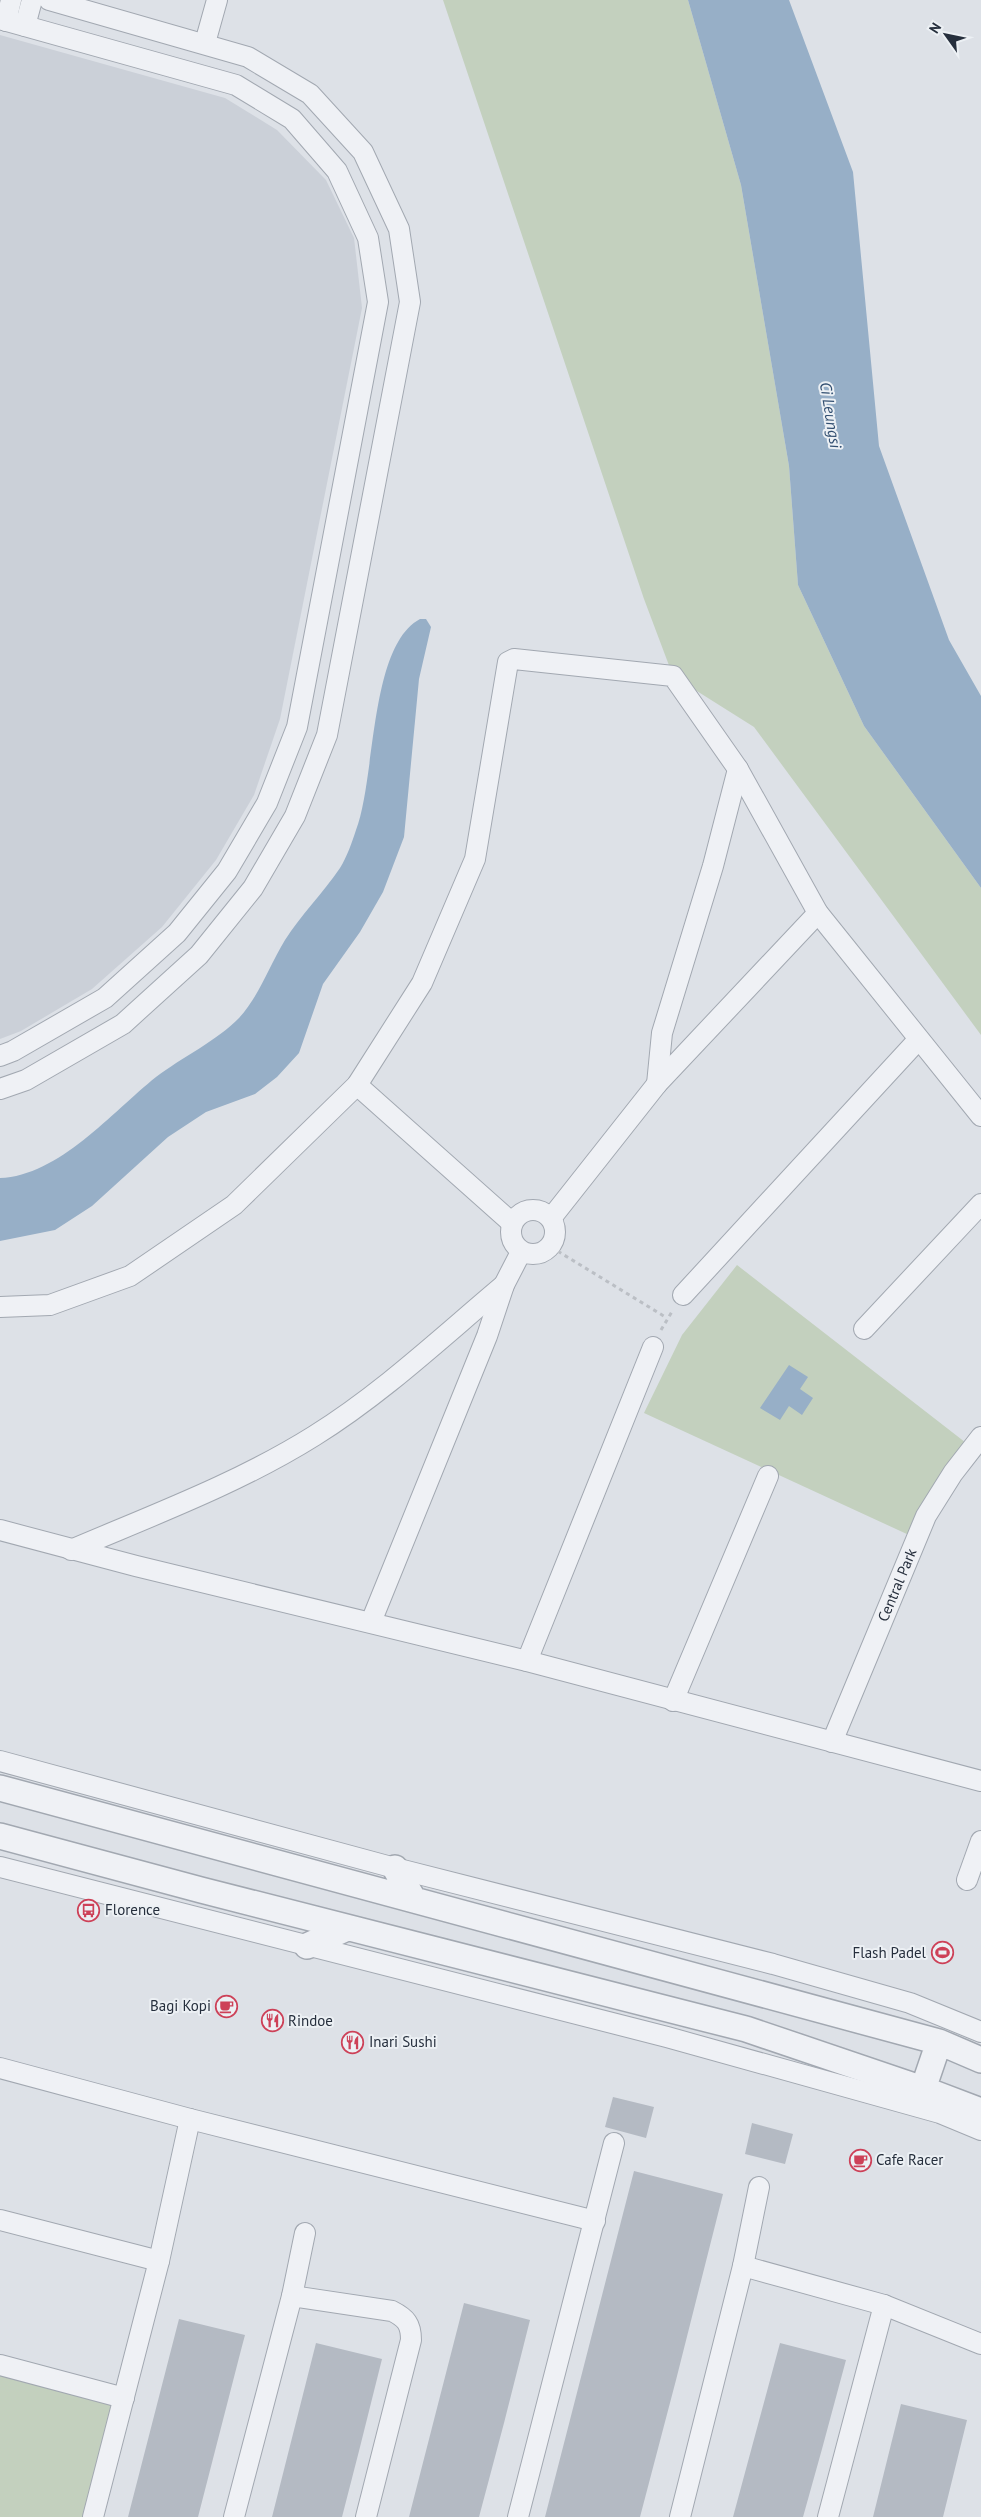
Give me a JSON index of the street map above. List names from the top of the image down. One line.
{"streets":{"street":["Central Park"]},"water":["Ci Leungsi"],"places":{"bus stop":["Florence"],"sports":["Flash Padel"],"cafe":["Bagi Kopi","Cafe Racer"],"restaurant":["Rindoe","Inari Sushi"]},"north":"top left"}
